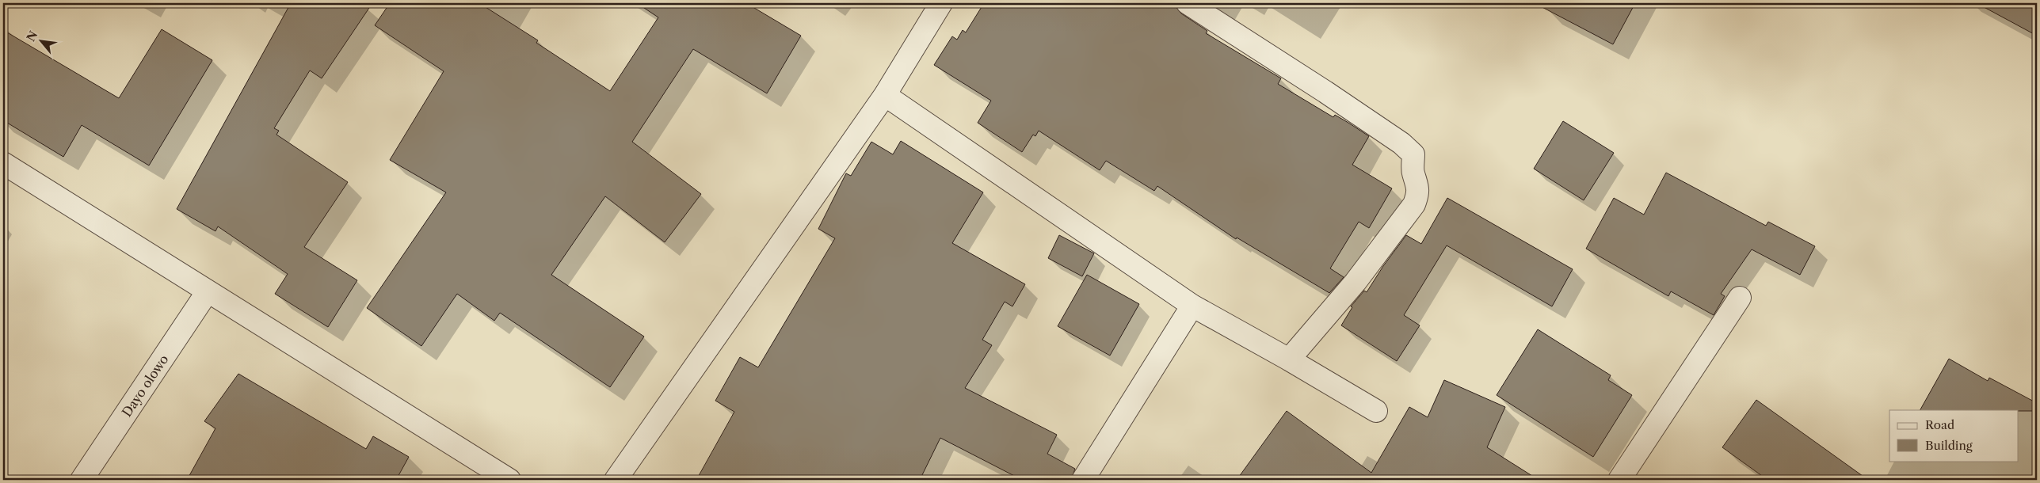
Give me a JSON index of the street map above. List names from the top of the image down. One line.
{"streets":{"street":["Dayo olowo"]},"legend":["Road","Building"],"north":"top left"}
